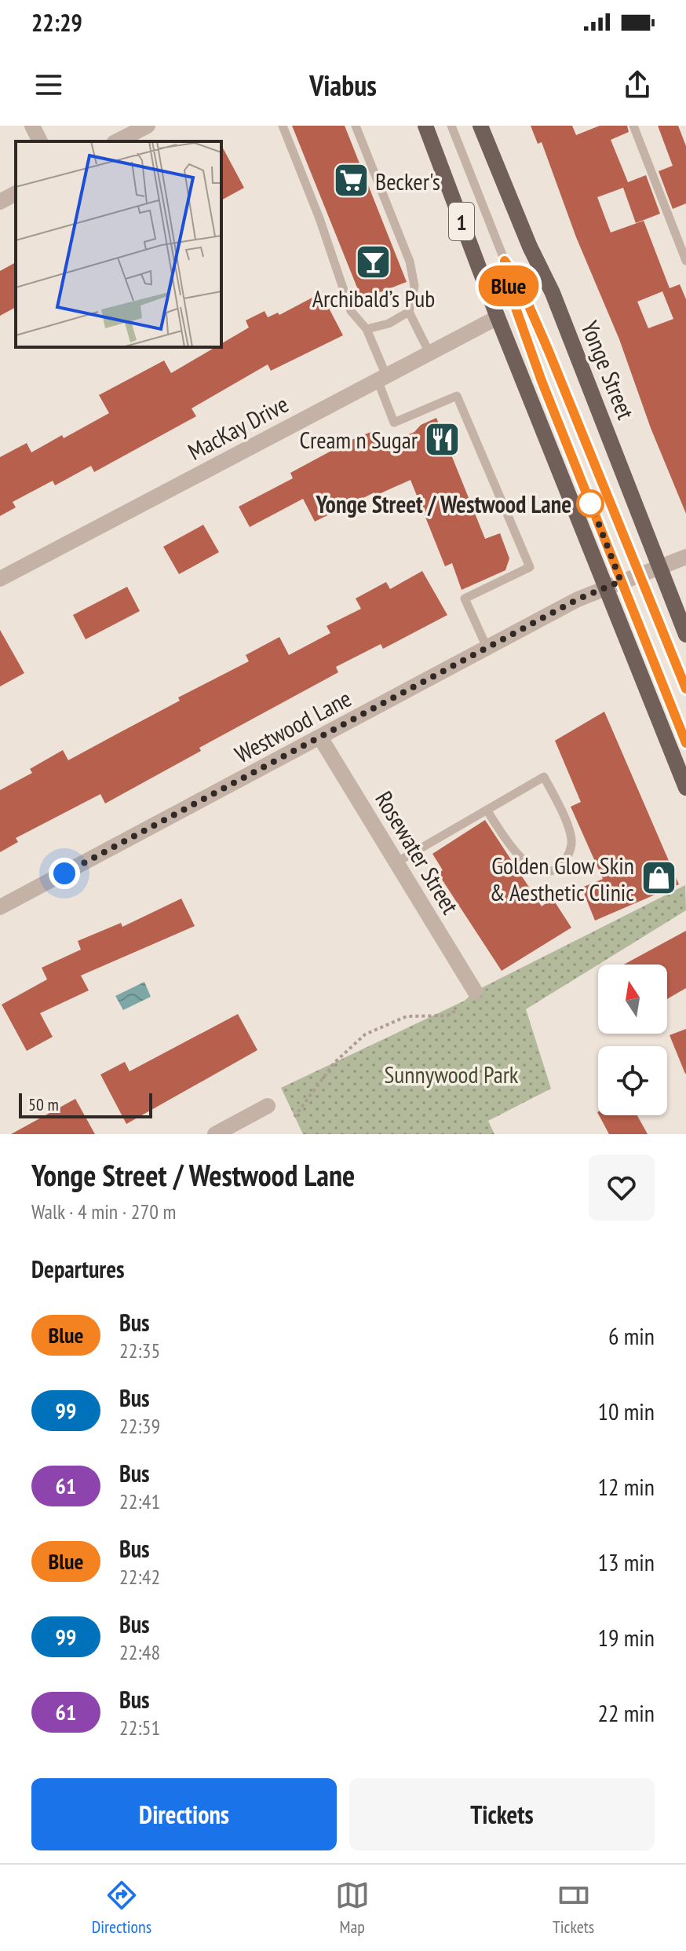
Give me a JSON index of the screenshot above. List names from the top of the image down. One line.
{"streets":{"main road":["1","Yonge Street"],"street":["MacKay Drive","Westwood Lane","Rosewater Street"]},"crossings":[["1","MacKay Drive"],["1","Westwood Lane"],["Yonge Street","Westwood Lane"],["Westwood Lane","Rosewater Street"]],"parks":["Sunnywood Park"],"places":{"supermarket":["Becker's"],"bar":["Archibald’s Pub"],"restaurant":["Cream n Sugar"],"other":["Yonge Street / Westwood Lane"],"shop":["Golden Glow Skin & Aesthetic Clinic"]},"lines":["bus line Blue"],"scale_bar":"50 m","north":"top","page":{"status":"22:29","header":"Viabus","on_map":"Blue","scale":"50 m","heading":[["Yonge Street / Westwood Lane","Walk · 4 min · 270 m"],"Departures"],"list":[{"mark":"Blue","name":"Bus","note":"22:35","value":"6 min"},{"mark":"99","name":"Bus","note":"22:39","value":"10 min"},{"mark":"61","name":"Bus","note":"22:41","value":"12 min"},{"mark":"Blue","name":"Bus","note":"22:42","value":"13 min"},{"mark":"99","name":"Bus","note":"22:48","value":"19 min"},{"mark":"61","name":"Bus","note":"22:51","value":"22 min"}],"buttons":["Directions","Tickets"],"tabs":["Directions","Map","Tickets"]}}
